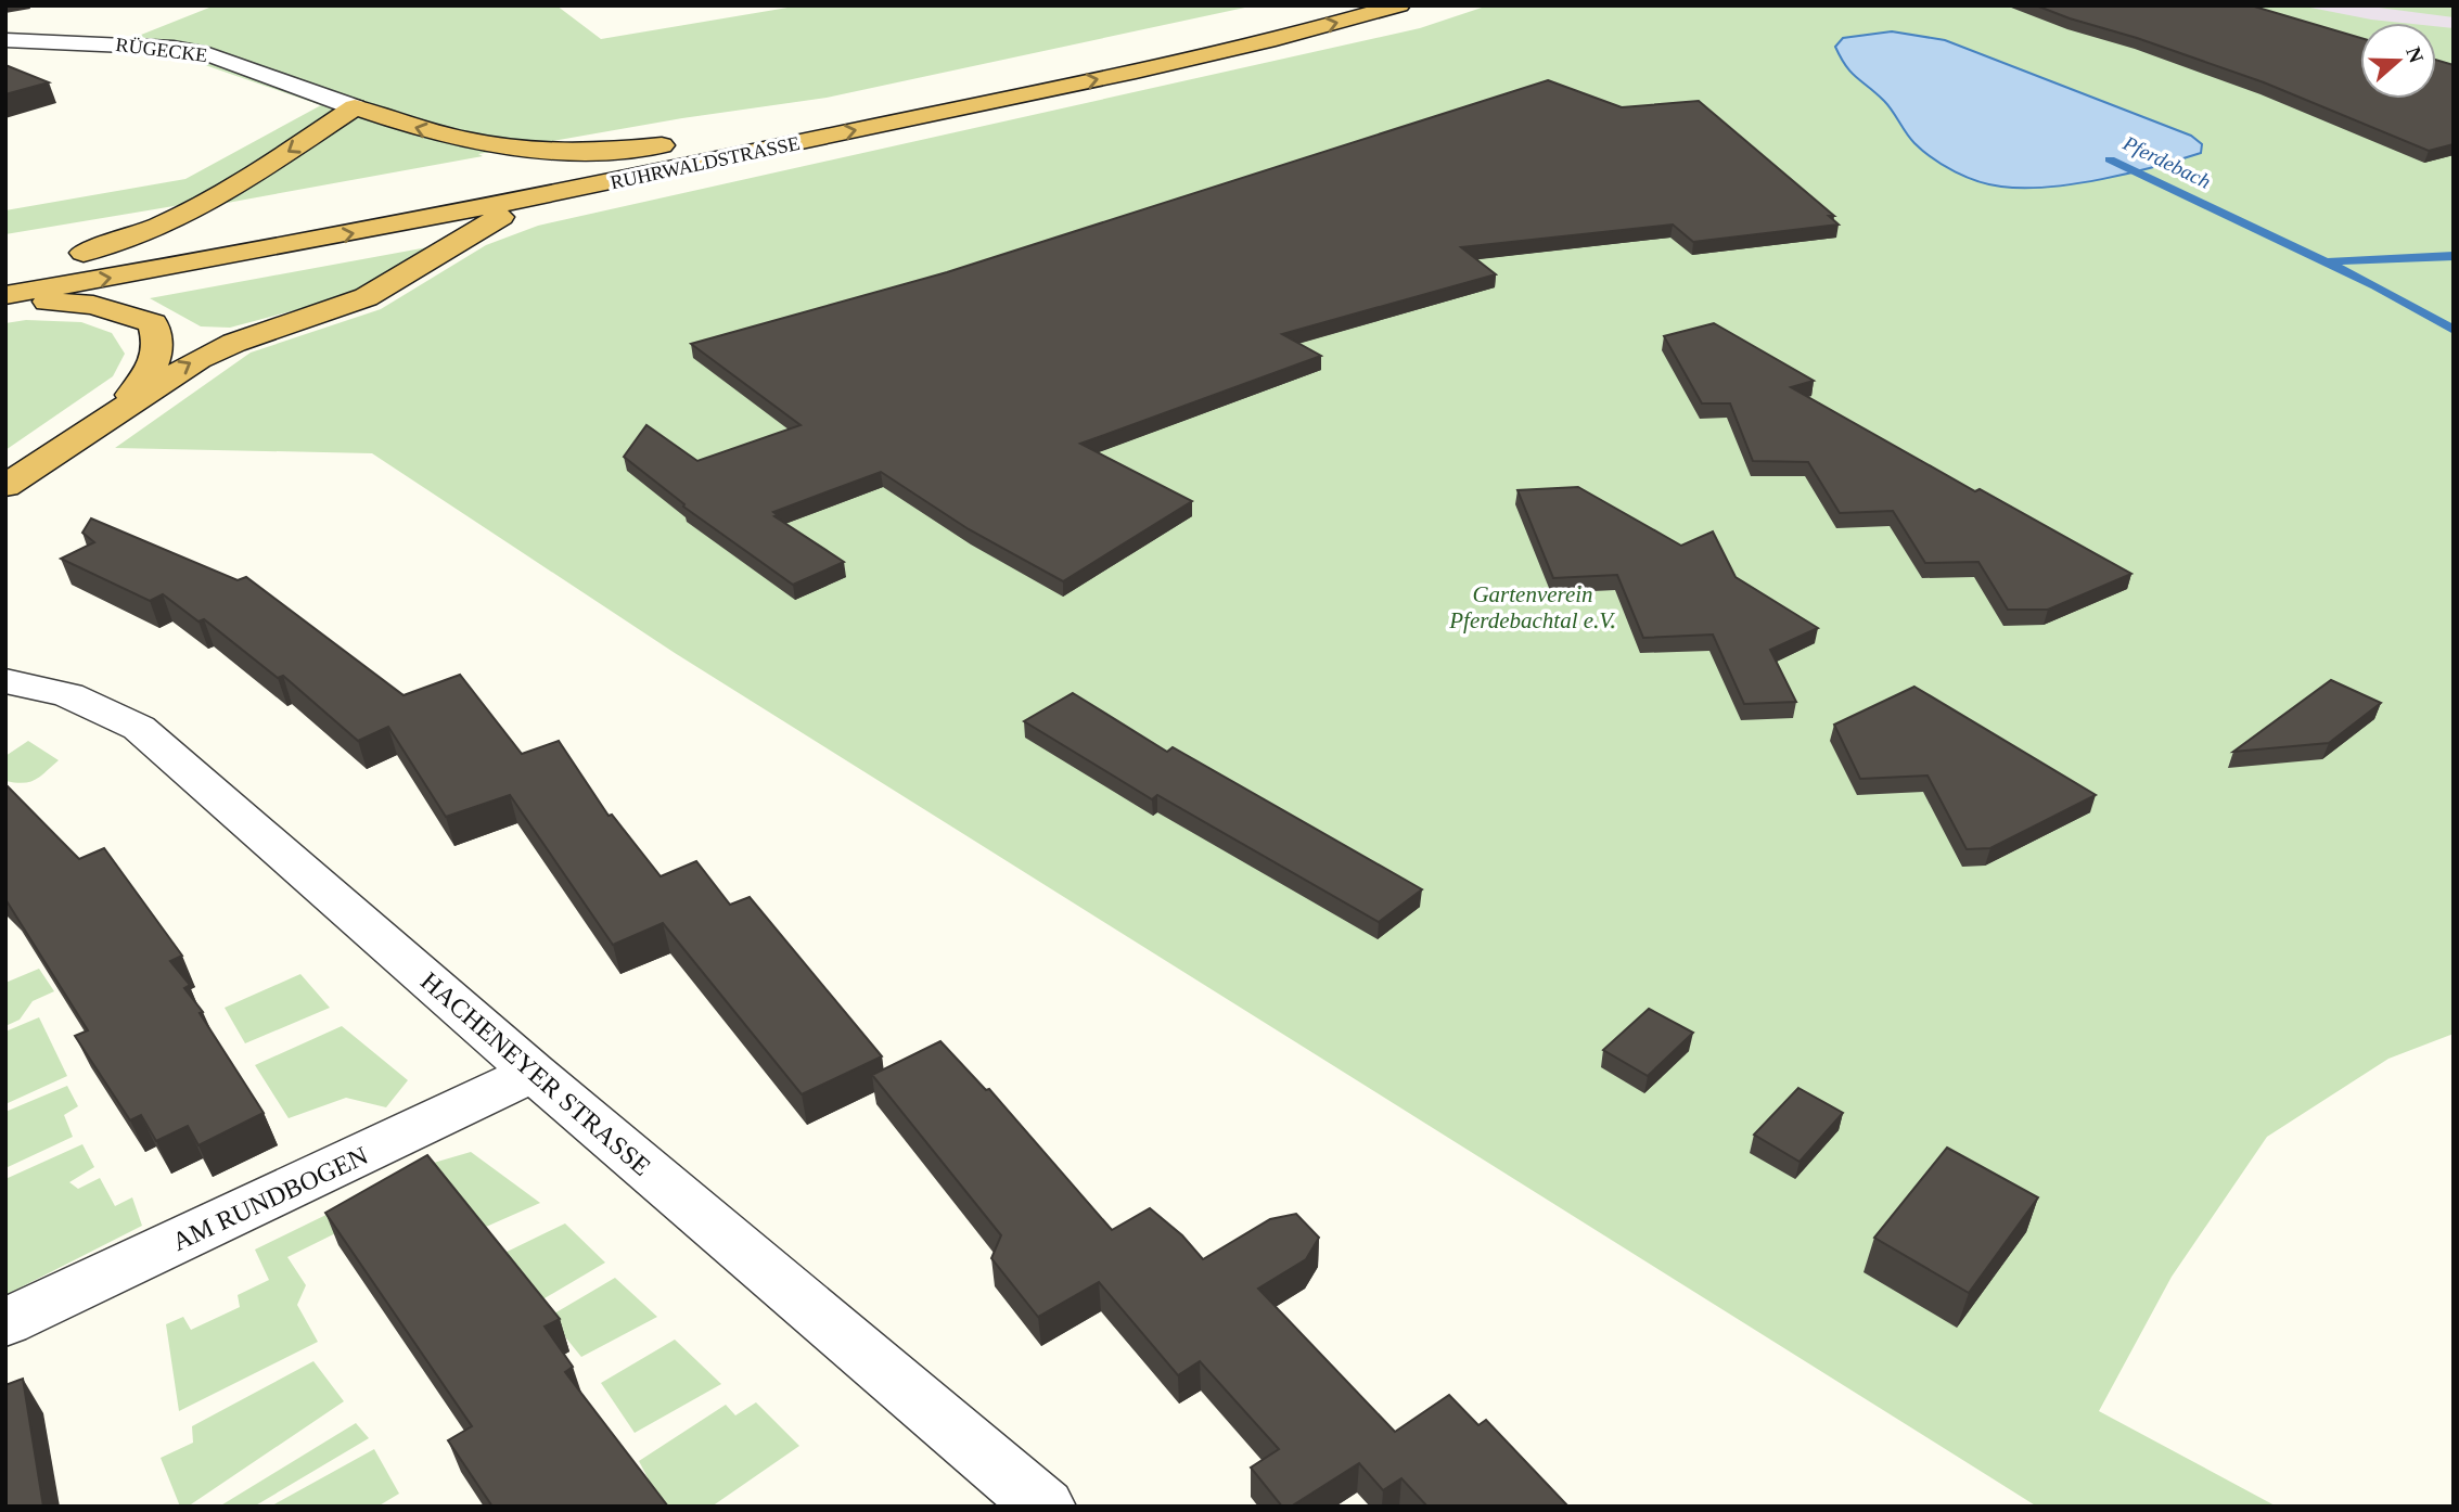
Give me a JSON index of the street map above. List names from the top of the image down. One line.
{"streets":{"highway":["RUHRWALDSTRASSE"],"street":["RÜGECKE","HACHENEYER STRASSE","AM RUNDBOGEN"]},"crossings":[["HACHENEYER STRASSE","AM RUNDBOGEN"]],"water":["Pferdebach"],"parks":["Gartenverein Pferdebachtal e.V."],"north":"right"}
